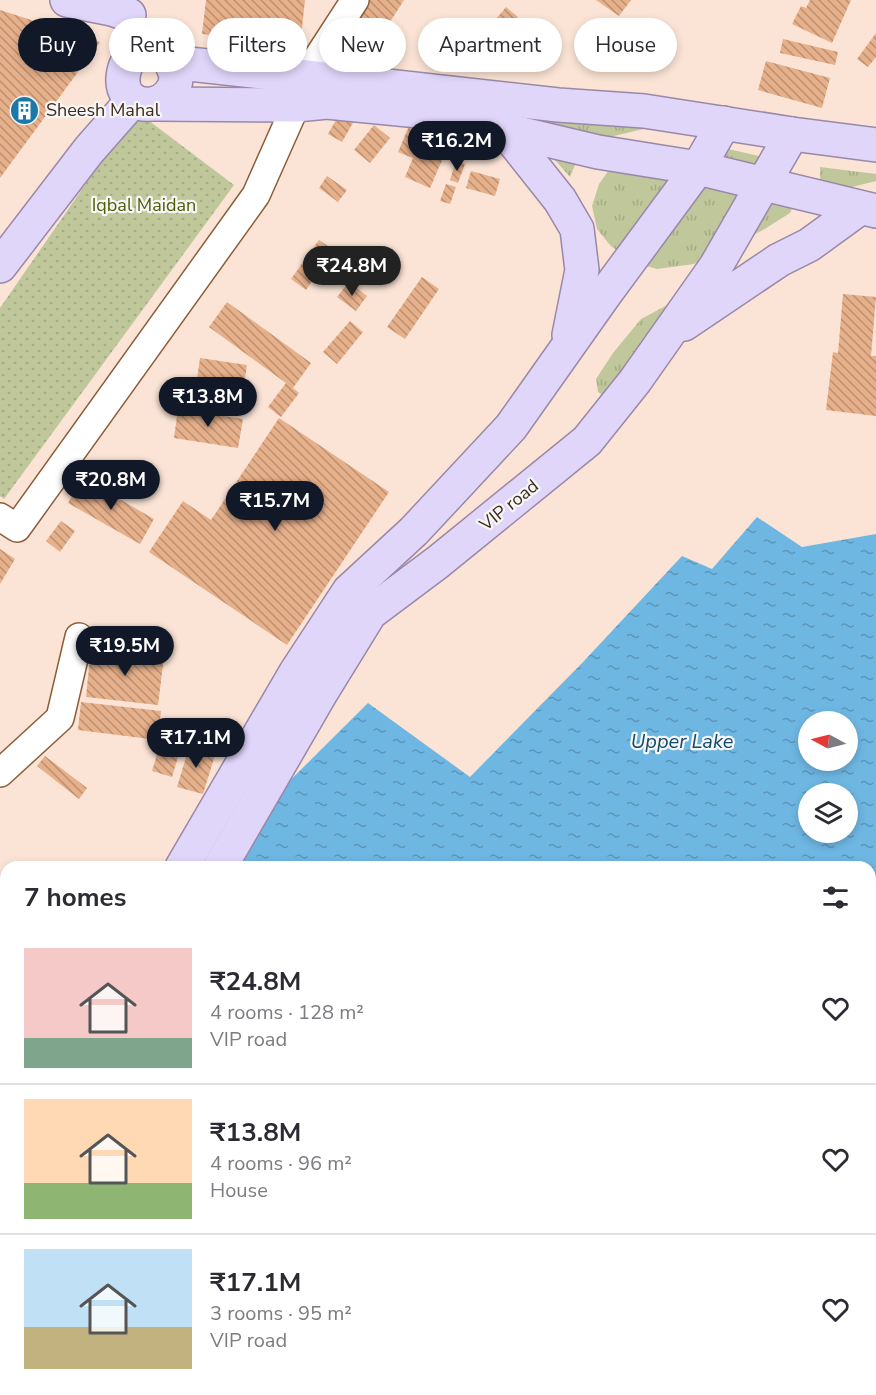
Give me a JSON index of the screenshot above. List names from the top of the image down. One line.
{"streets":{"main road":["VIP road"]},"water":["Upper Lake"],"parks":["Iqbal Maidan"],"places":{"building":["Sheesh Mahal"]},"north":"left","page":{"chip":["Buy","Rent","Filters","New","Apartment","House"],"price":["₹16.2M","₹24.8M","₹13.8M","₹20.8M","₹15.7M","₹19.5M","₹17.1M"],"heading":"7 homes","list":[{"name":"₹24.8M","note":"4 rooms · 128 m² · VIP road"},{"name":"₹13.8M","note":"4 rooms · 96 m² · House"},{"name":"₹17.1M","note":"3 rooms · 95 m² · VIP road"}]}}
